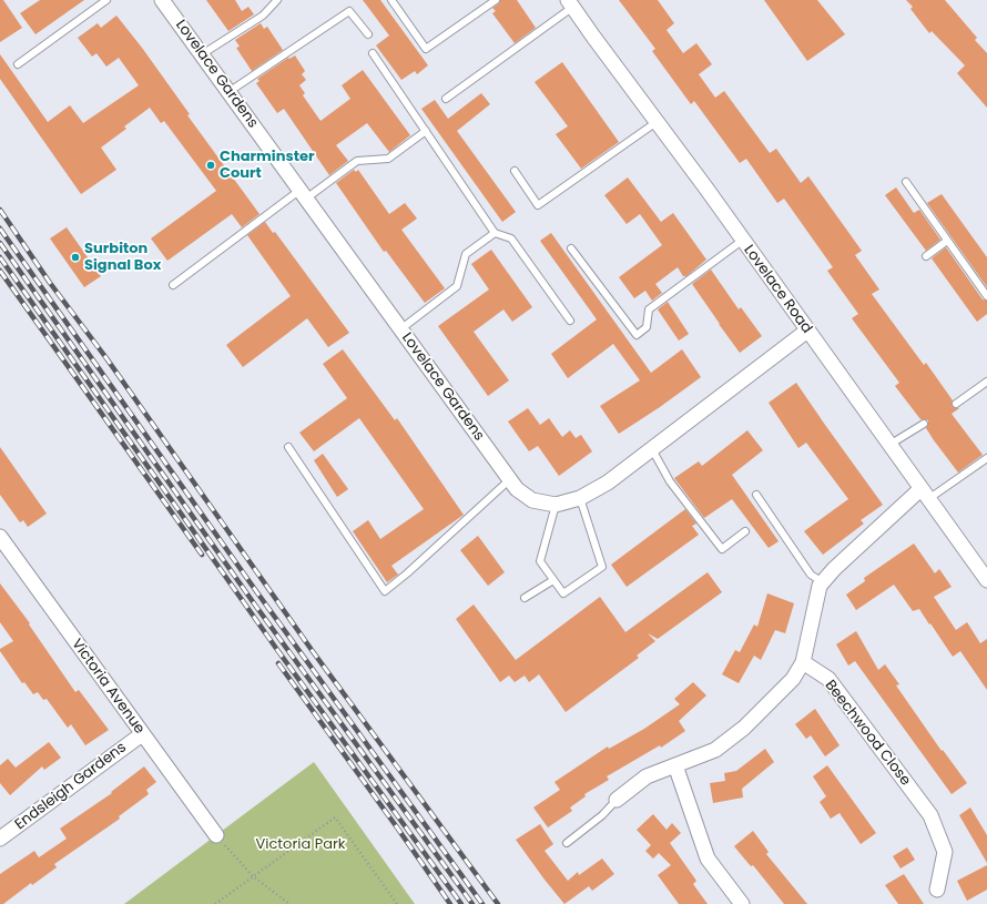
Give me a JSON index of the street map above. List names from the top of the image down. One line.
{"streets":{"street":["Lovelace Gardens","Lovelace Road","Victoria Avenue","Beechwood Close","Endsleigh Gardens"]},"crossings":[["Lovelace Gardens","Lovelace Road"],["Victoria Avenue","Endsleigh Gardens"]],"parks":["Victoria Park"],"places":["Charminster Court","Surbiton Signal Box"]}
